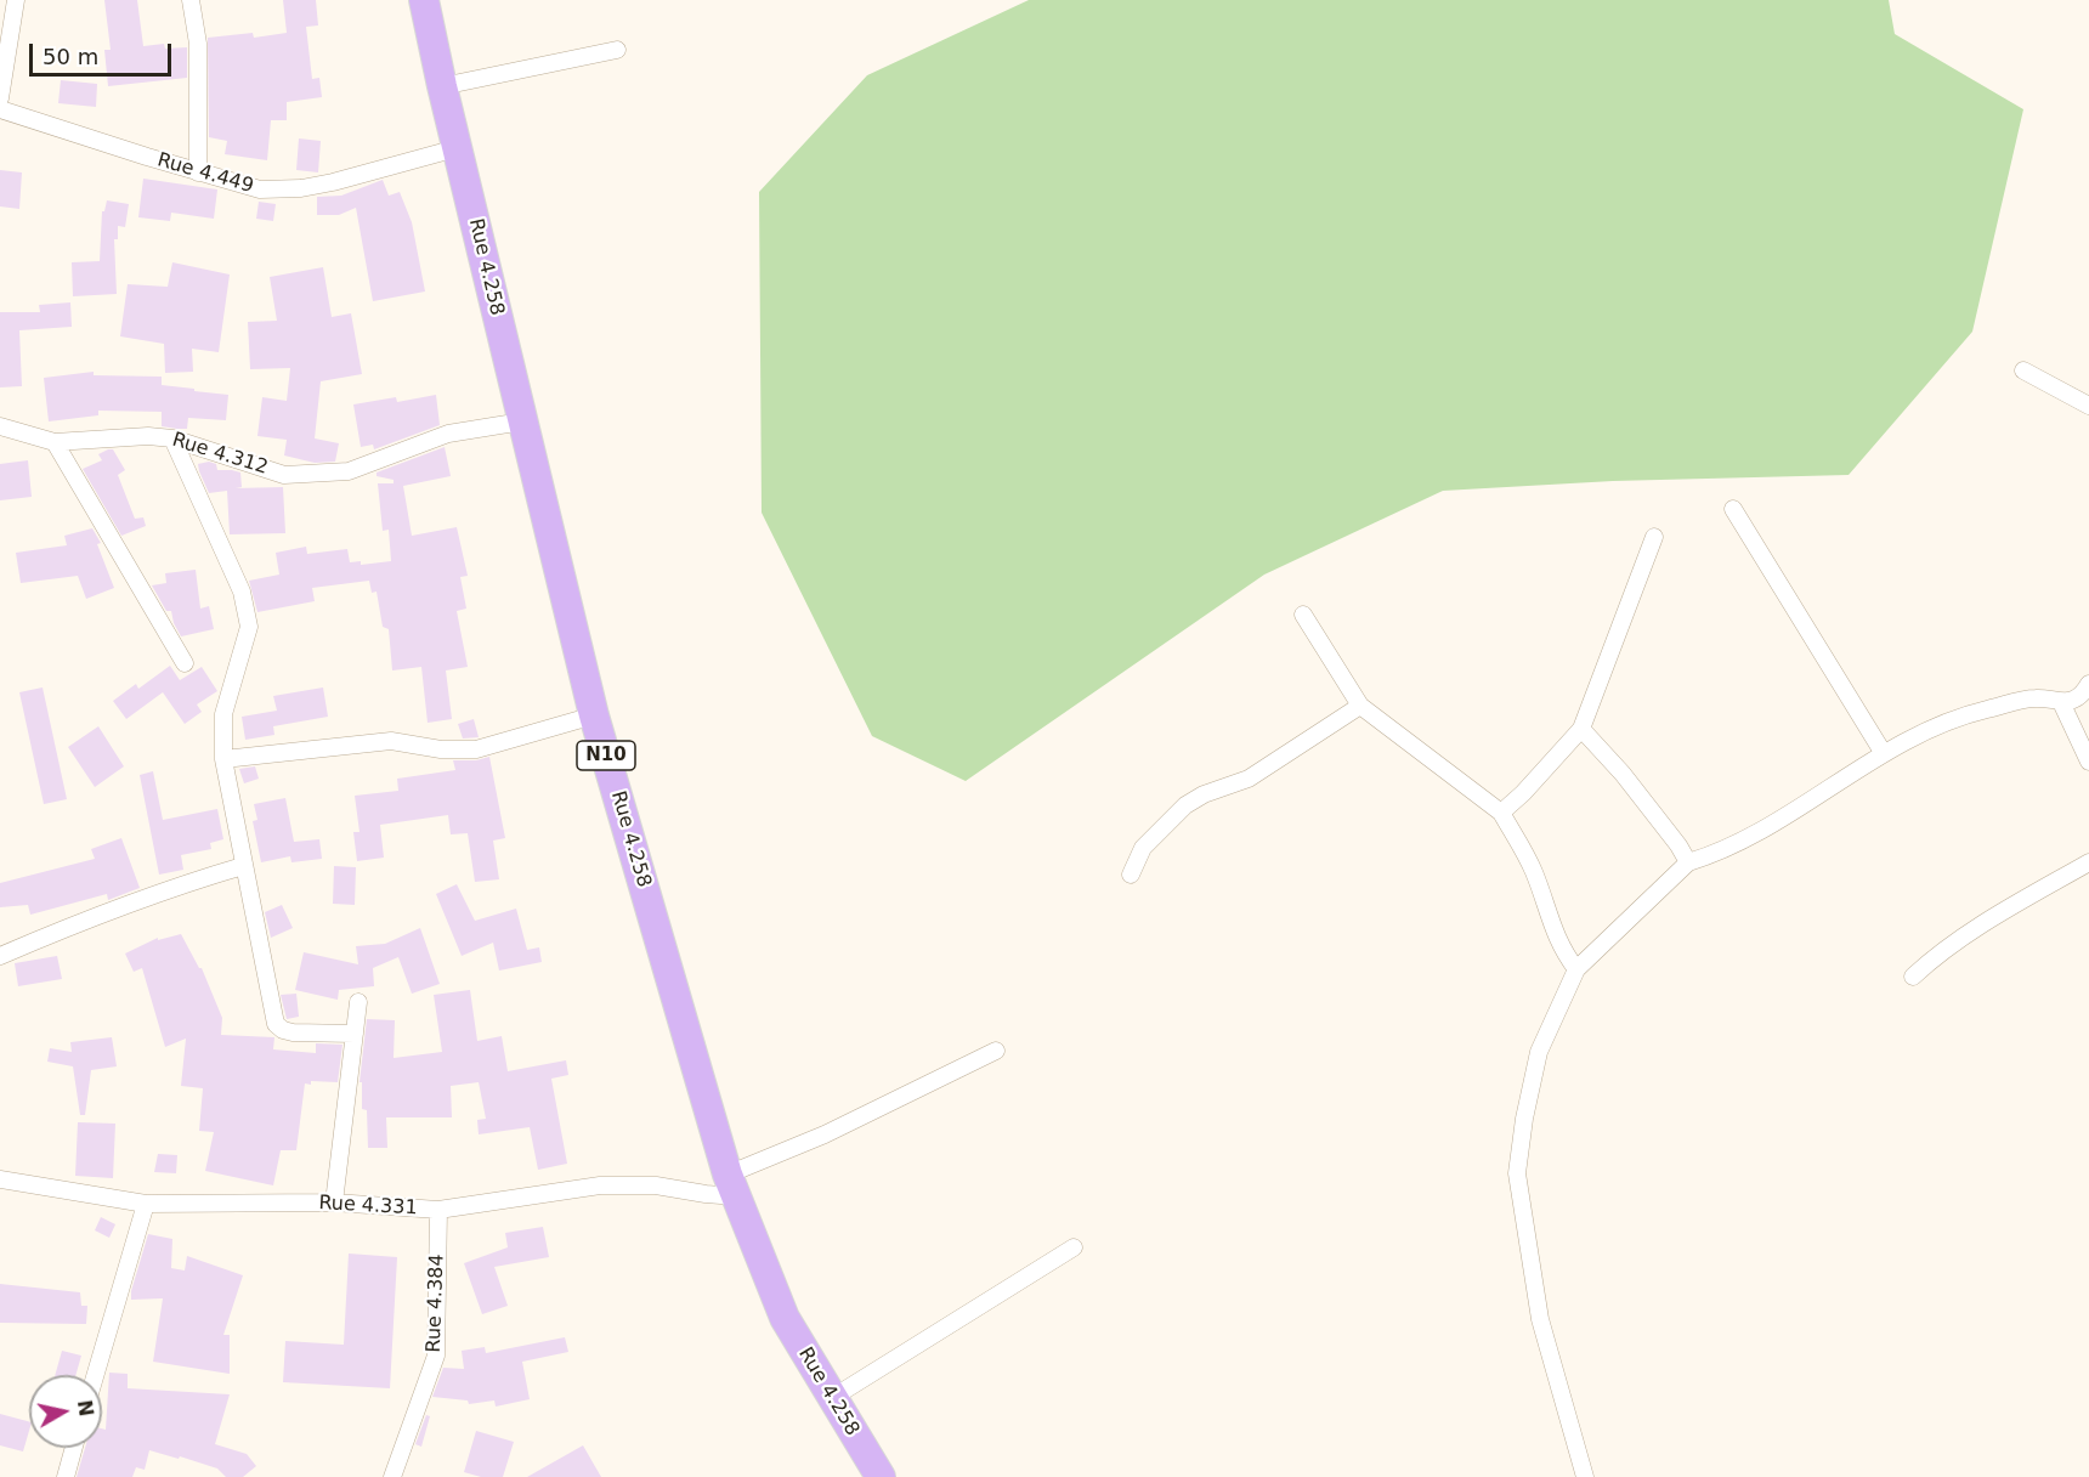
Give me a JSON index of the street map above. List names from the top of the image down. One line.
{"streets":{"highway":["Rue 4.258","N10"],"street":["Rue 4.449","Rue 4.312","Rue 4.331","Rue 4.384"]},"crossings":[["Rue 4.449","Rue 4.258"],["Rue 4.258","Rue 4.312"],["Rue 4.258","Rue 4.331"],["Rue 4.331","Rue 4.384"]],"scale_bar":"50 m","north":"right"}
